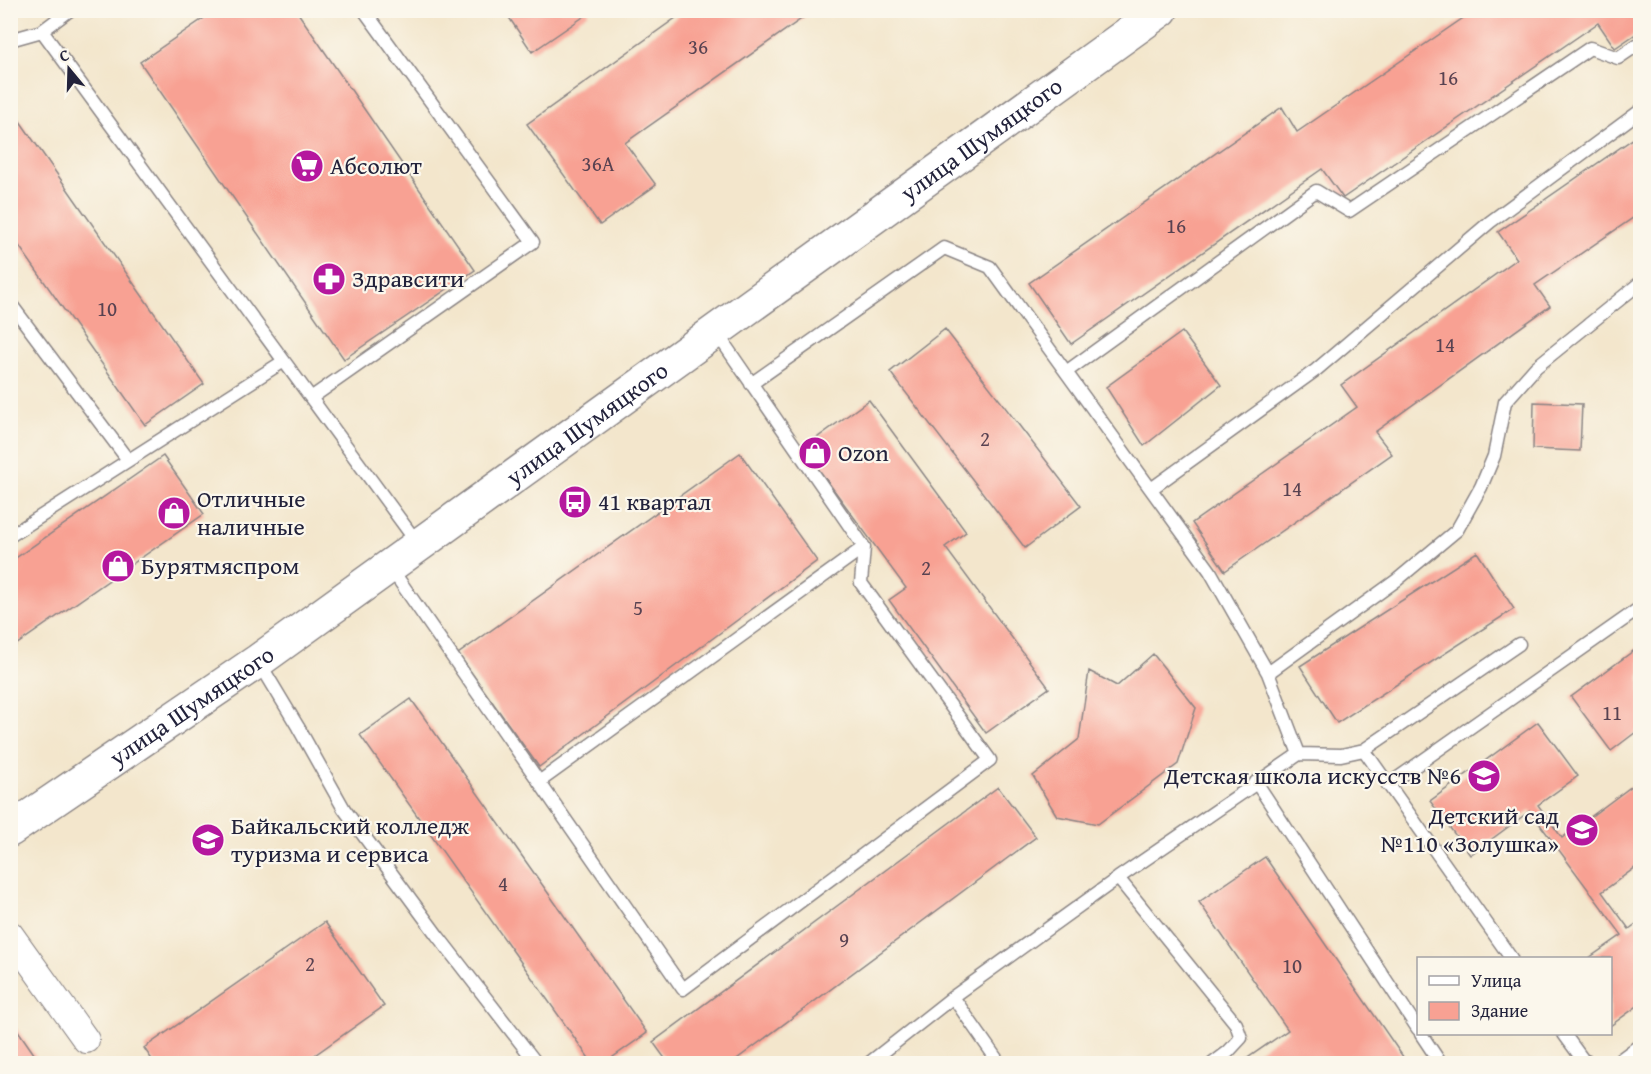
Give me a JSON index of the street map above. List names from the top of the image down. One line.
{"streets":{"main road":["улица Шумяцкого"]},"places":{"supermarket":["Абсолют"],"pharmacy":["Здравсити"],"shop":["Ozon","Отличные наличные","Бурятмяспром"],"bus stop":["41 квартал"],"school or university":["Детская школа искусств №6","Детский сад №110 «Золушка»","Байкальский колледж туризма и сервиса"]},"house_numbers":["36","16","36А","16","10","14","2","14","2","5","11","4","9","2","10"],"legend":["Улица","Здание"],"north":"top"}
